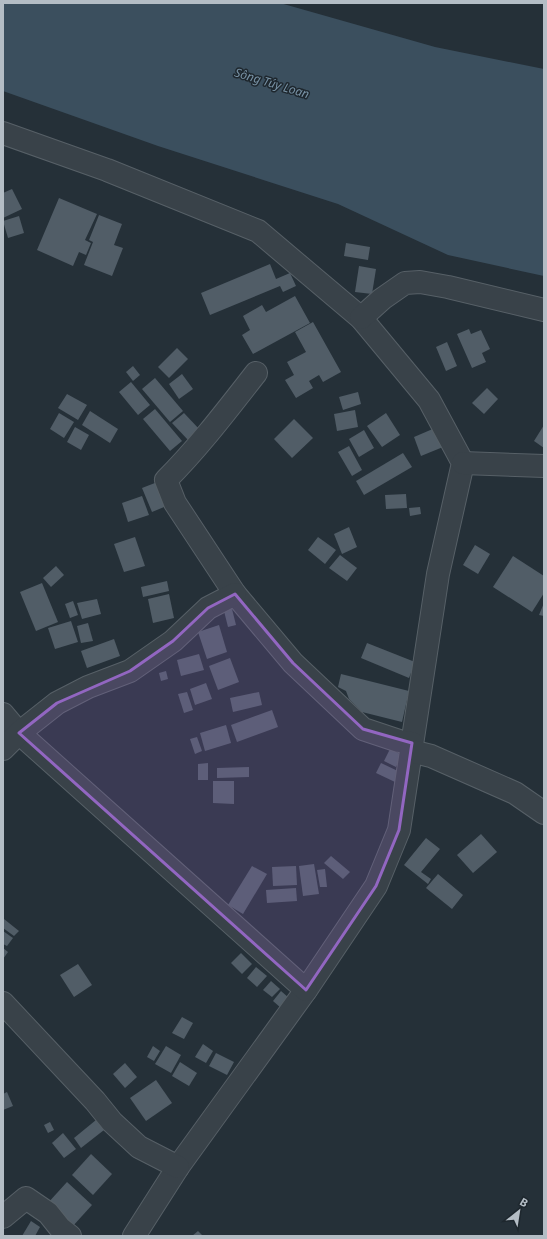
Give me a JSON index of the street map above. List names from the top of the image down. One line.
{"water":["Sông Túy Loan"],"north":"top right"}
